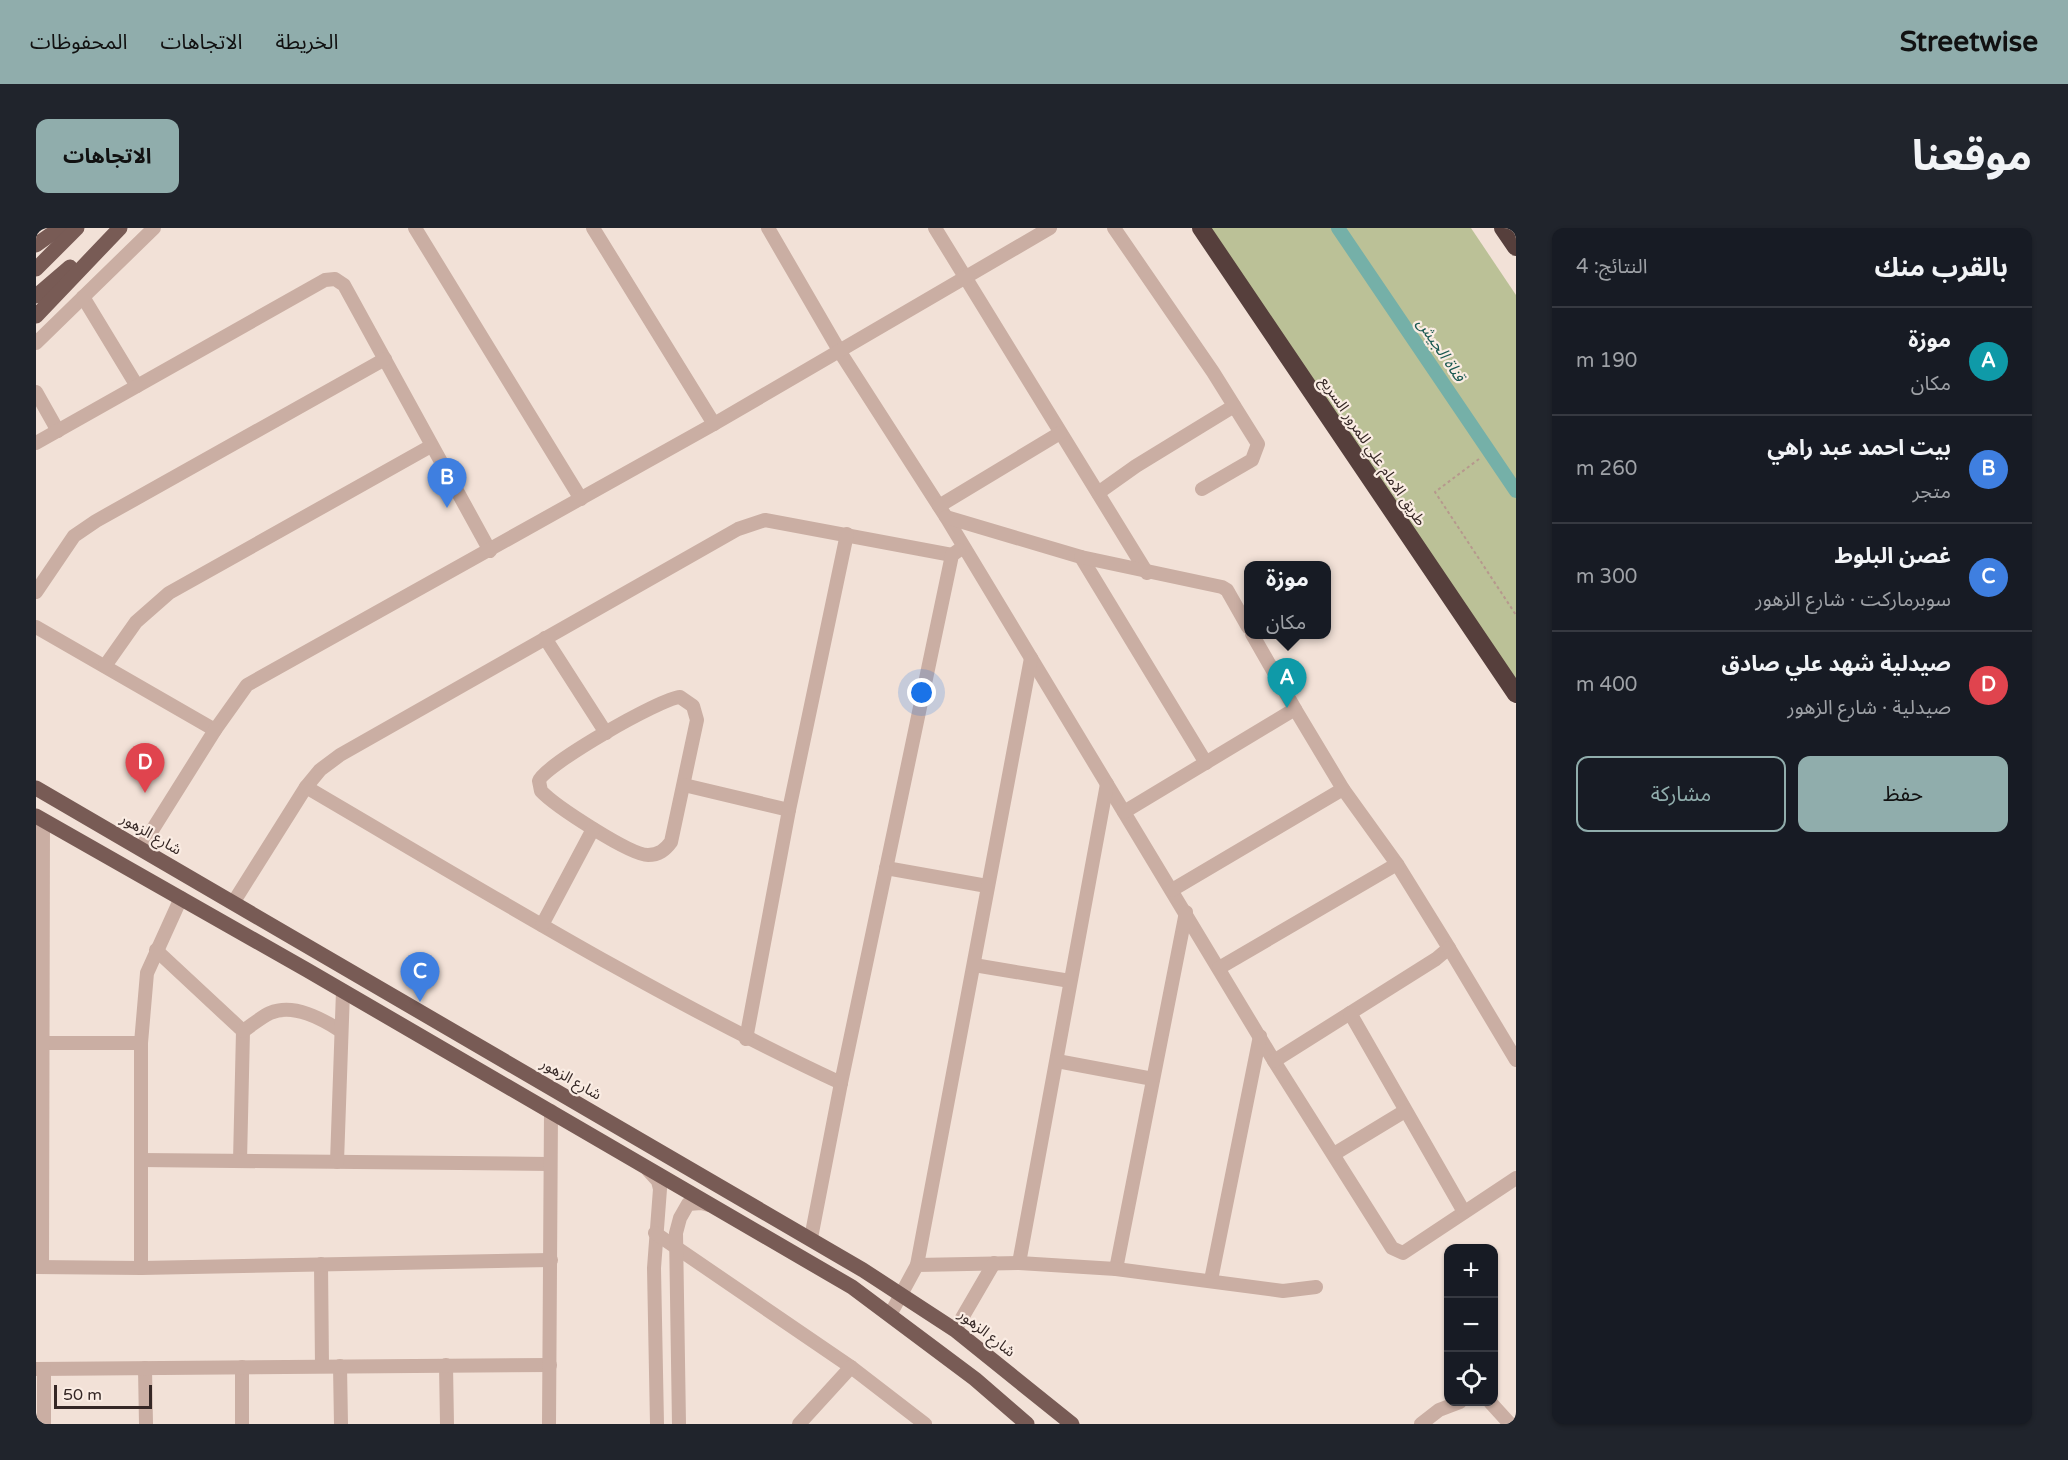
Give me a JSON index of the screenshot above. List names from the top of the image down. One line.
{"streets":{"highway":["طريق الامام علي للمرور السريع"],"main road":["شارع الزهور"]},"water":["قناة الجيش"],"scale_bar":"50 m","page":{"header":"Streetwise","nav":["الخريطة","الاتجاهات","المحفوظات"],"title":"موقعنا","buttons":["الاتجاهات",["حفظ","مشاركة"]],"heading":["بالقرب منك","النتائج: 4"],"list":[{"mark":"A","name":"موزة","note":"مكان","value":"190 m"},{"mark":"B","name":"بيت احمد عبد راهي","note":"متجر","value":"260 m"},{"mark":"C","name":"غصن البلوط","note":"سوبرماركت · شارع الزهور","value":"300 m"},{"mark":"D","name":"صيدلية شهد علي صادق","note":"صيدلية · شارع الزهور","value":"400 m"}],"pins":["B","A","D","C"],"popup":["موزة","مكان"],"map_buttons":["+","−"],"scale":"50 m"}}
